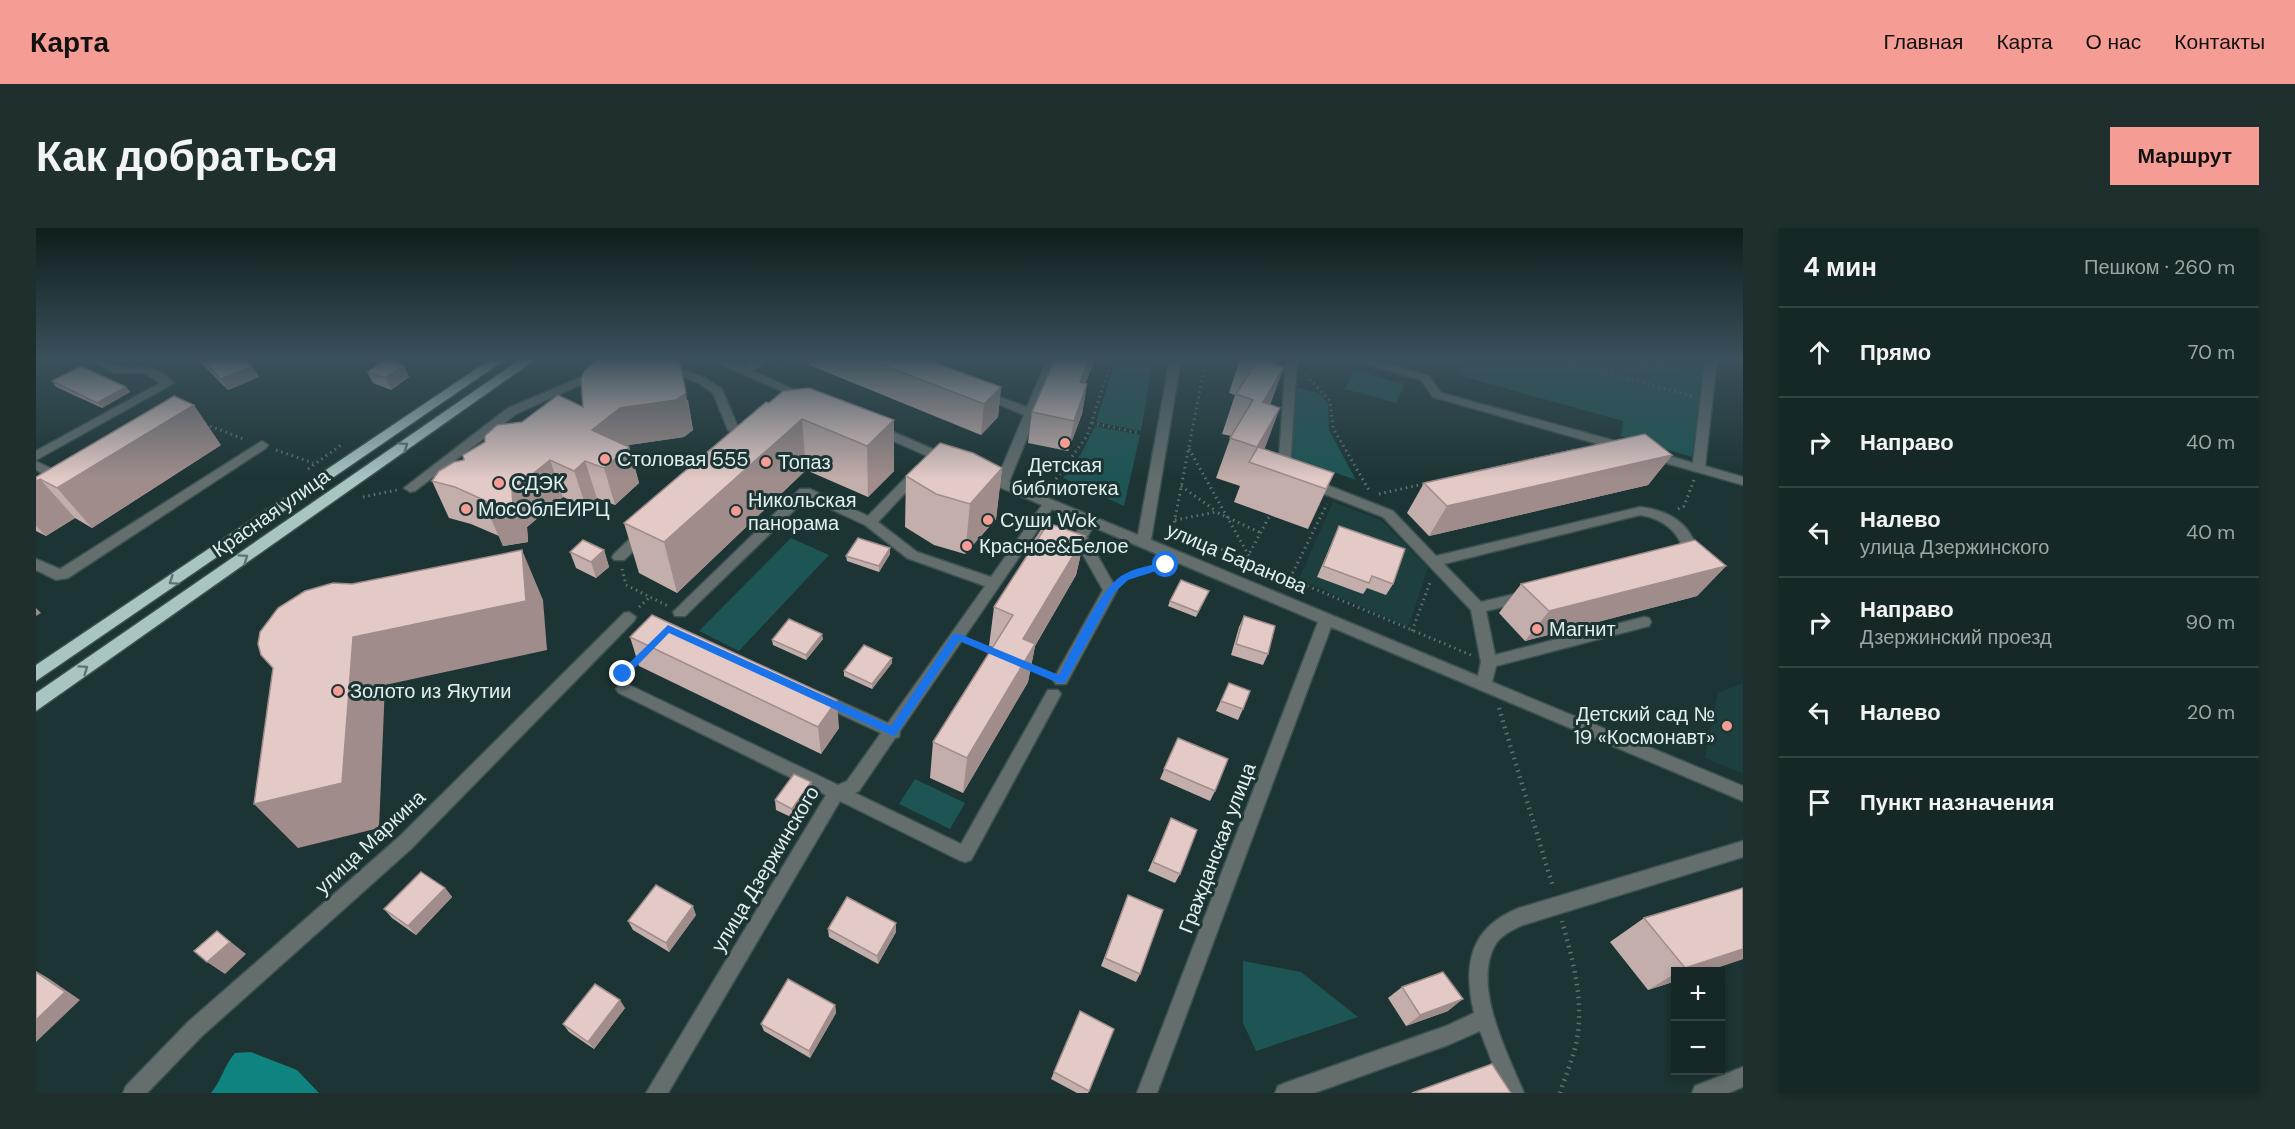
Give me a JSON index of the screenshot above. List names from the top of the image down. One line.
{"streets":{"highway":["Красная улица"],"street":["улица Баранова","улица Маркина","Гражданская улица","улица Дзержинского"]},"crossings":[["улица Баранова","Гражданская улица"],["улица Баранова","улица Дзержинского"]],"places":["Детская библиотека","Столовая 555","Топаз","СДЭК","МосОблЕИРЦ","Никольская панорама","Суши Wok","Красное&Белое","Магнит","Золото из Якутии","Детский сад № 19 «Космонавт»"],"page":{"header":"Карта","nav":["Главная","Карта","О нас","Контакты"],"buttons":"Маршрут","title":"Как добраться","heading":["4 мин","Пешком · 260 m"],"list":[["Прямо","70 m"],["Направо","40 m"],["Налево","улица Дзержинского","40 m"],["Направо","Дзержинский проезд","90 m"],["Налево","20 m"],"Пункт назначения"],"map_buttons":["+","−"]}}
